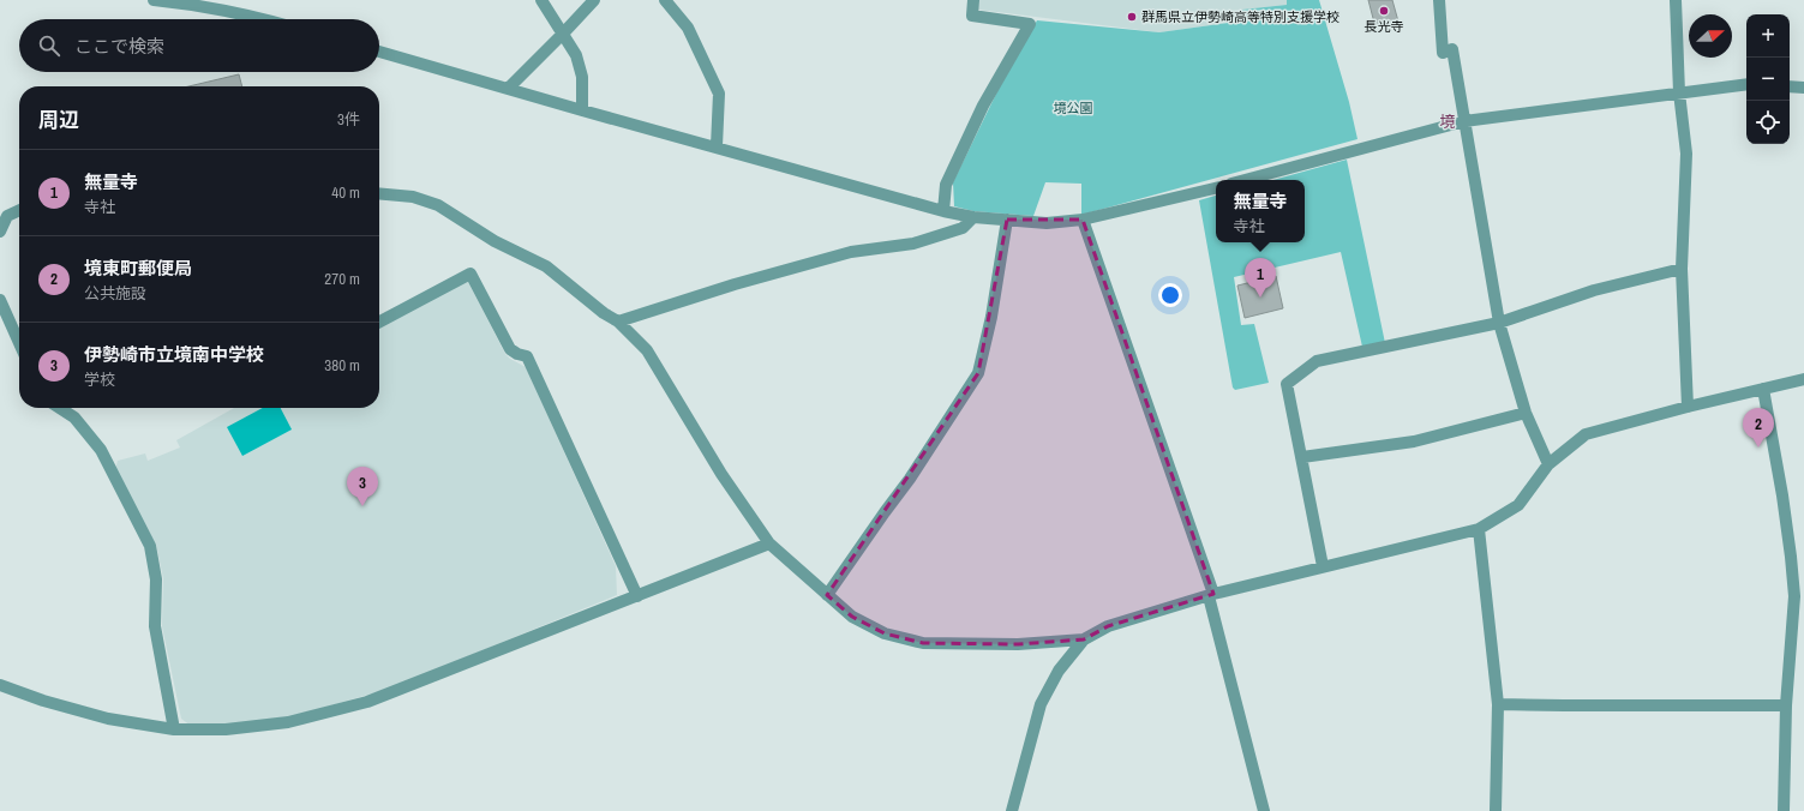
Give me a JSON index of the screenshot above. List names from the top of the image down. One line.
{"districts":["境"],"parks":["境公園"],"places":["長光寺","群馬県立伊勢崎高等特別支援学校"],"north":"right","page":{"map_buttons":["+","−"],"search":"ここで検索","heading":["周辺","3件"],"list":[{"mark":"1","name":"無量寺","note":"寺社","value":"40 m"},{"mark":"2","name":"境東町郵便局","note":"公共施設","value":"270 m"},{"mark":"3","name":"伊勢崎市立境南中学校","note":"学校","value":"380 m"}],"popup":["無量寺","寺社"],"pins":["1","2","3"]}}
